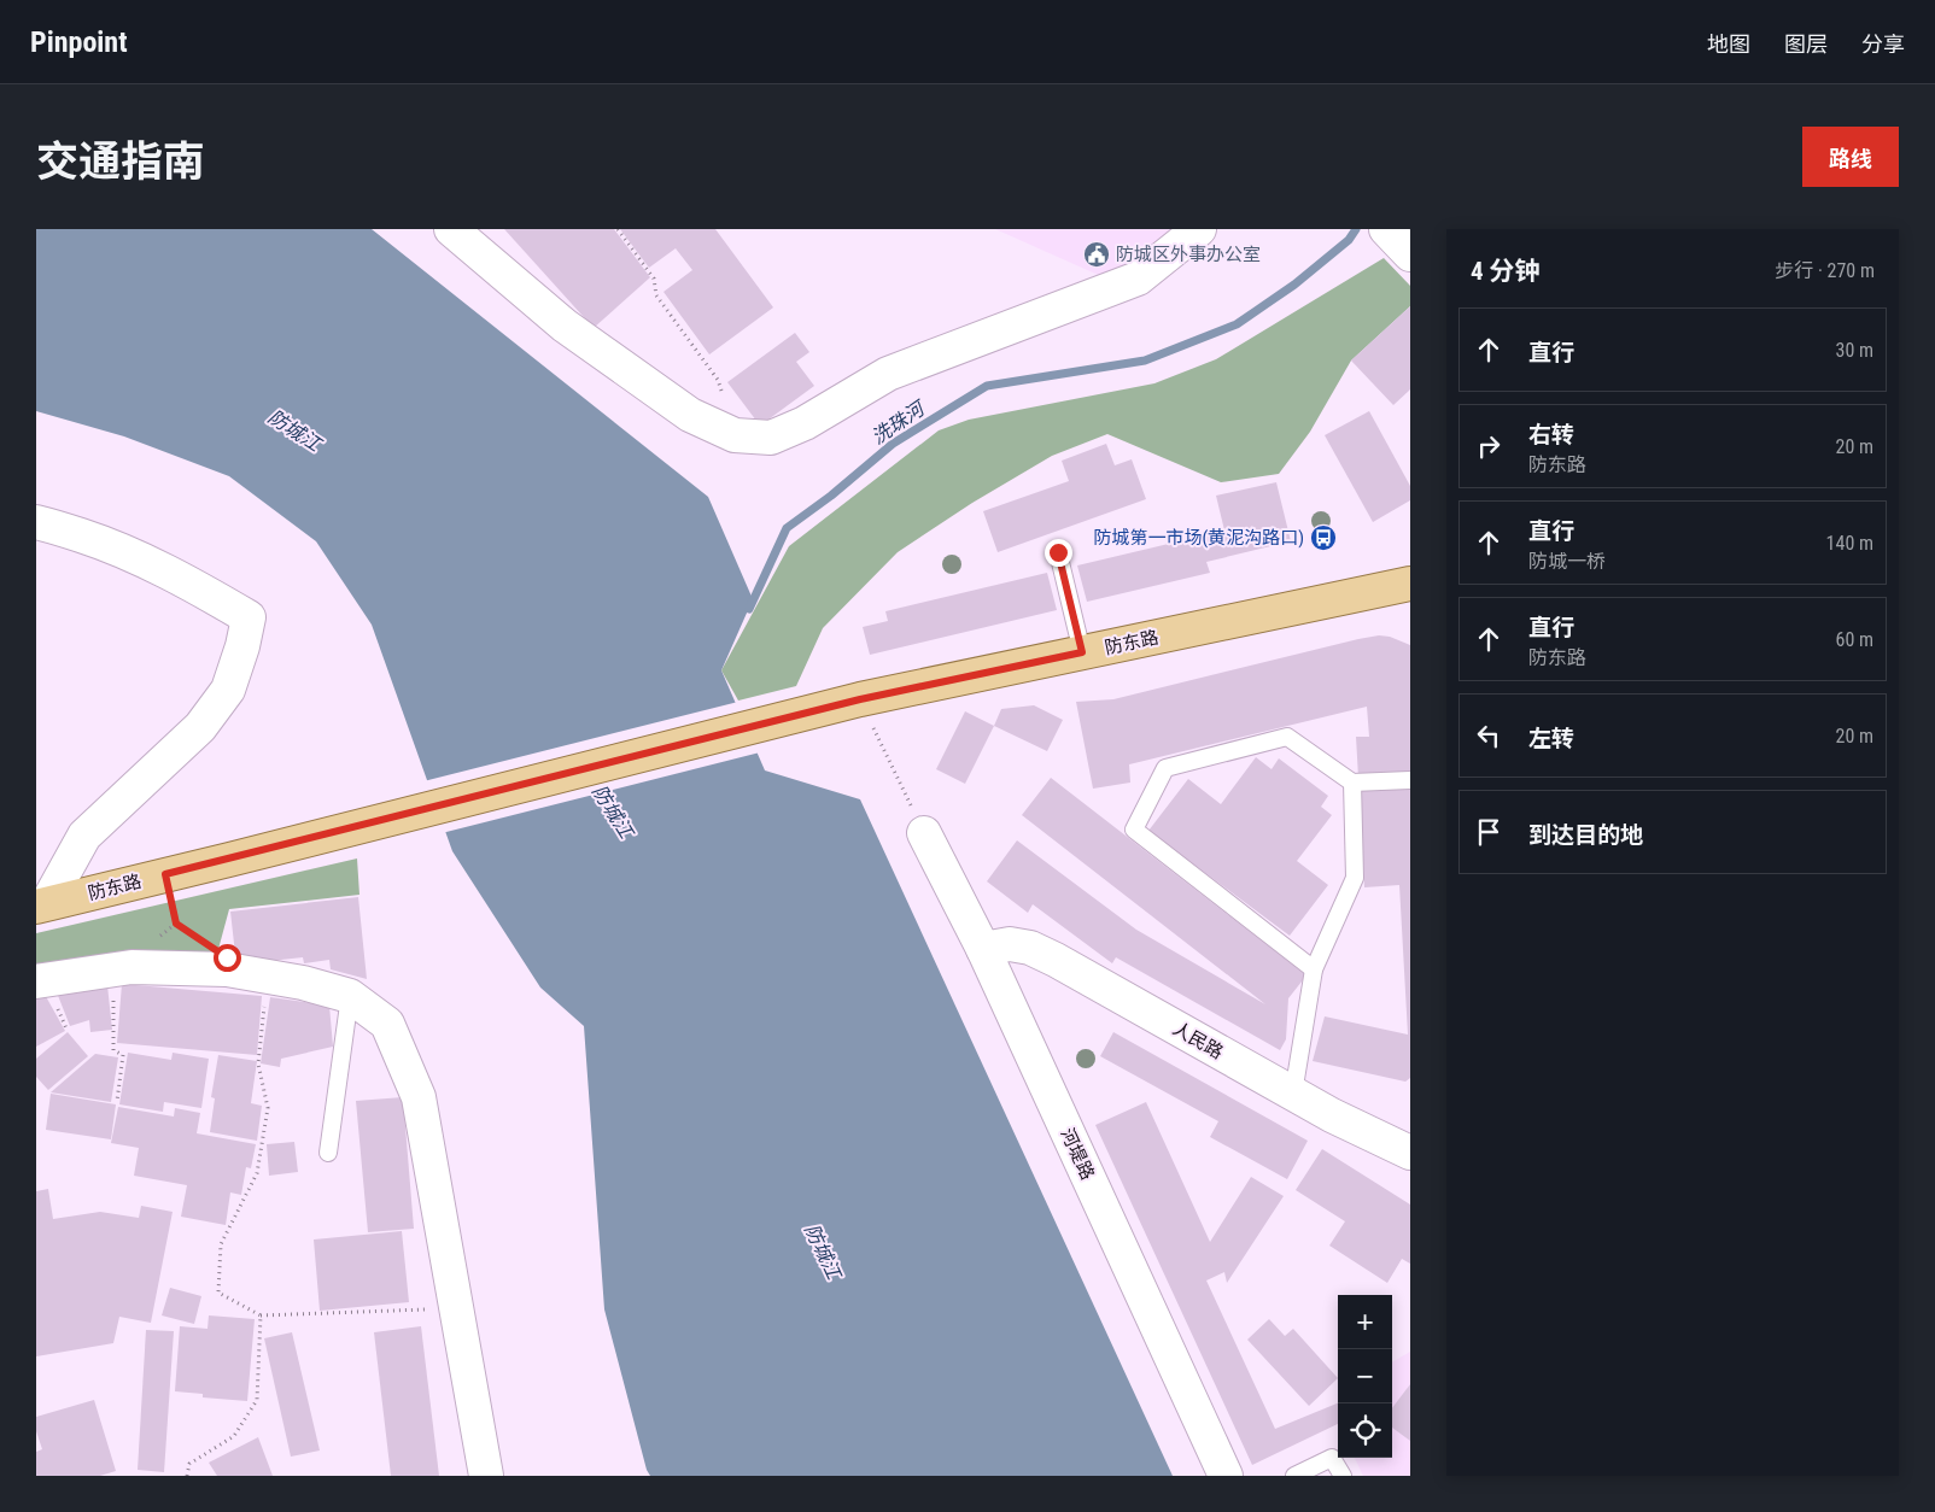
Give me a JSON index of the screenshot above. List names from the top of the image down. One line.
{"streets":{"main road":["防东路"],"street":["人民路","河堤路"]},"crossings":[["人民路","河堤路"]],"water":["洗珠河","防城江"],"places":{"public building":["防城区外事办公室"],"bus stop":["防城第一市场(黄泥沟路口)"]},"page":{"header":"Pinpoint","nav":["地图","图层","分享"],"title":"交通指南","buttons":"路线","heading":["4 分钟","步行 · 270 m"],"list":[["直行","30 m"],["右转","防东路","20 m"],["直行","防城一桥","140 m"],["直行","防东路","60 m"],["左转","20 m"],"到达目的地"],"map_buttons":["+","−"]}}
